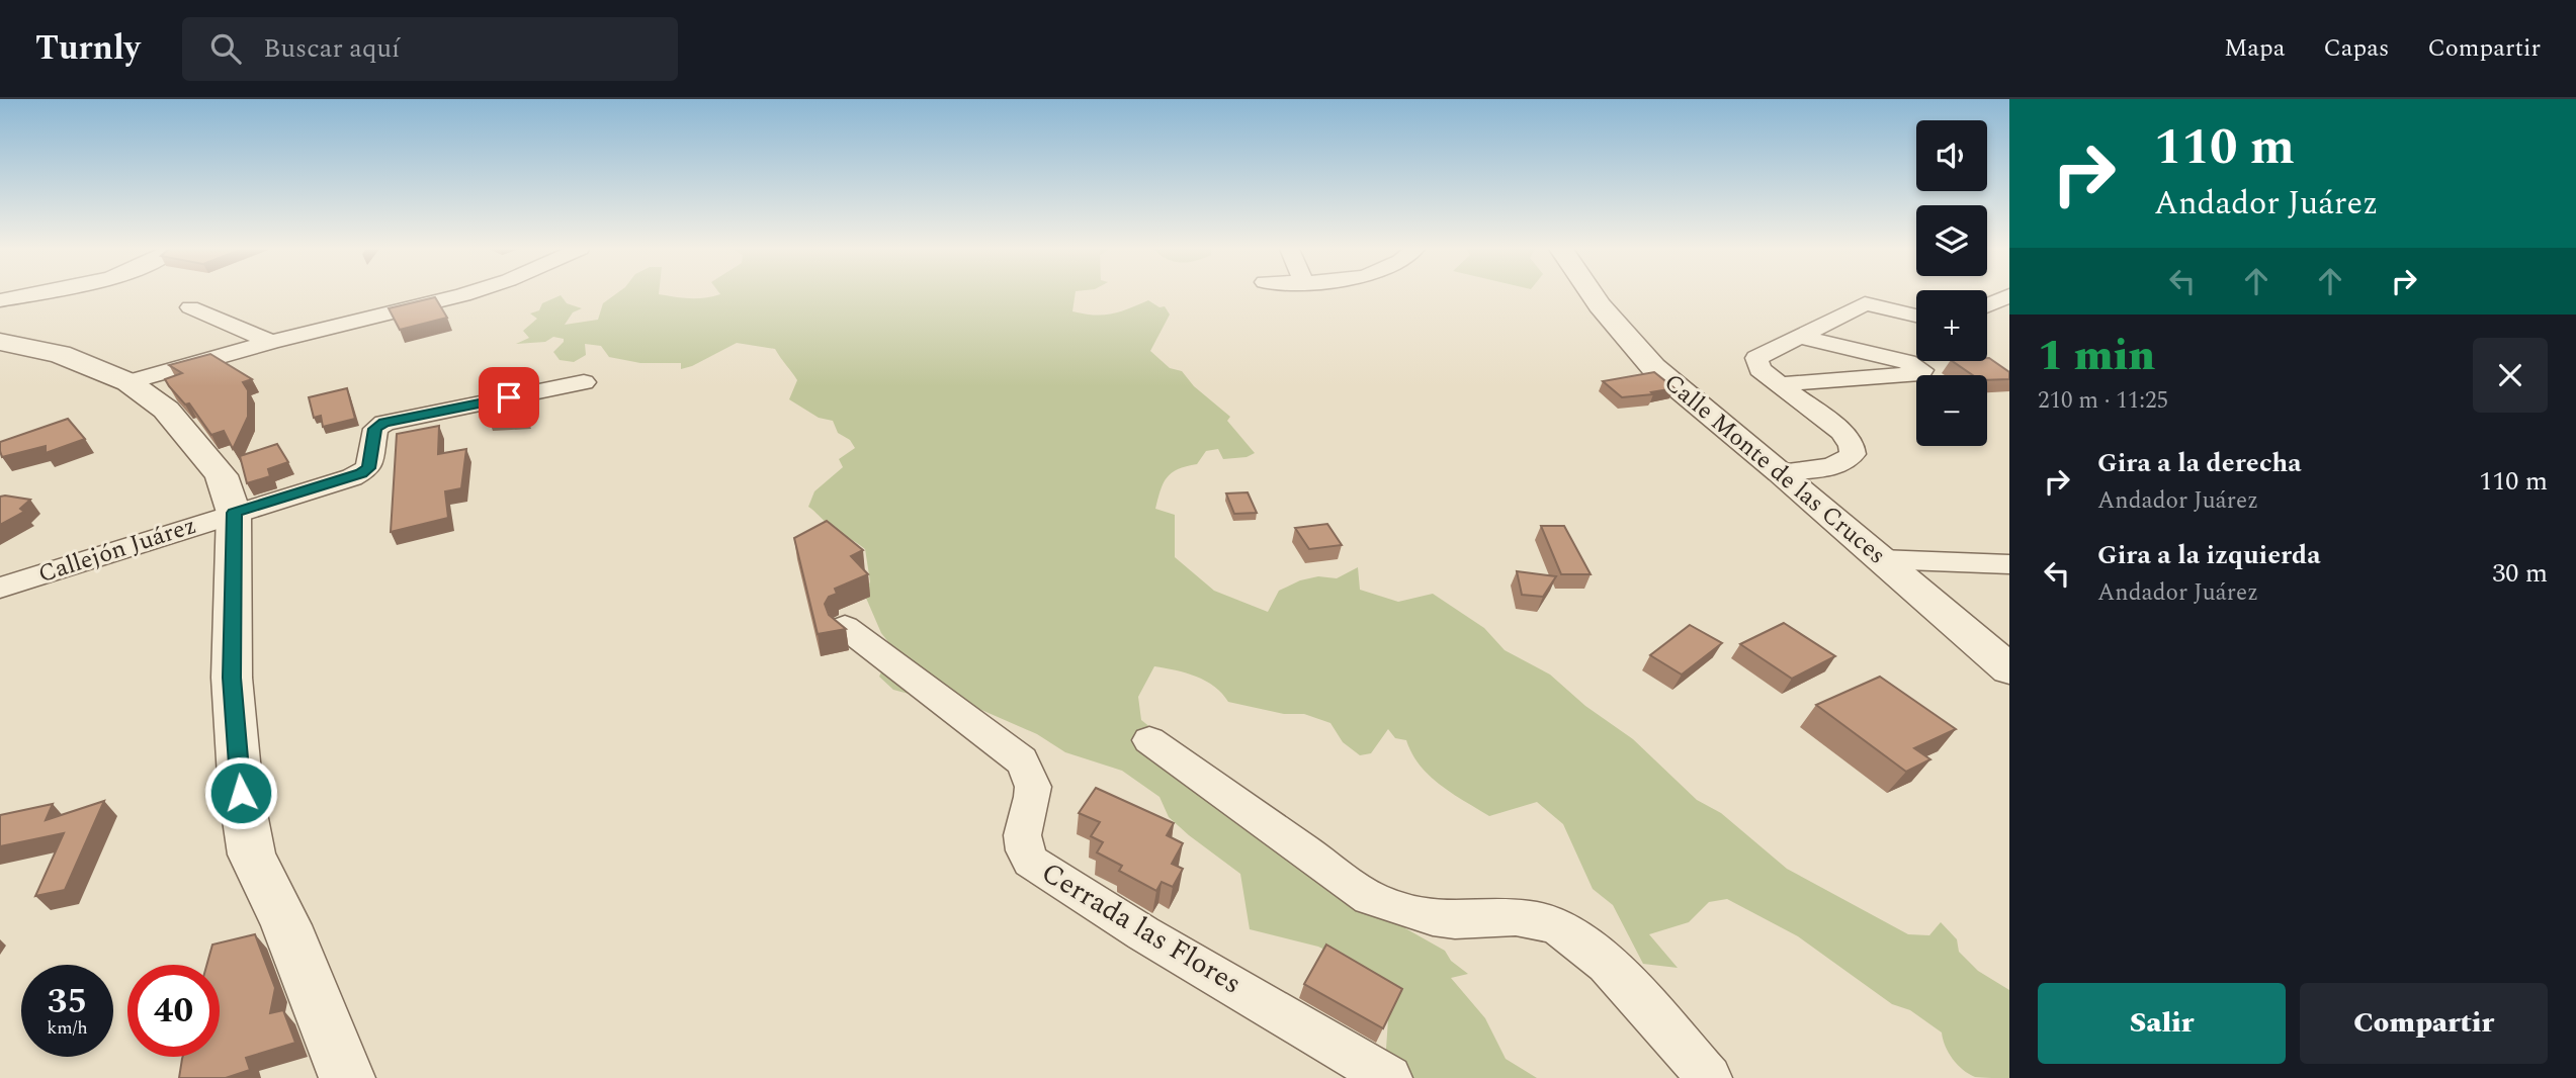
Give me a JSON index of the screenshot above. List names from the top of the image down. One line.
{"streets":{"street":["Calle Monte de las Cruces","Callejón Juárez","Cerrada las Flores"]},"page":{"header":"Turnly","search":"Buscar aquí","nav":["Mapa","Capas","Compartir"],"turn":["110 m","Andador Juárez"],"map_buttons":["+","−"],"heading":["1 min","210 m · 11:25"],"list":[{"name":"Gira a la derecha","note":"Andador Juárez","value":"110 m"},{"name":"Gira a la izquierda","note":"Andador Juárez","value":"30 m"}],"speed":"35 km/h","limit":"40","buttons":["Salir","Compartir"]}}
